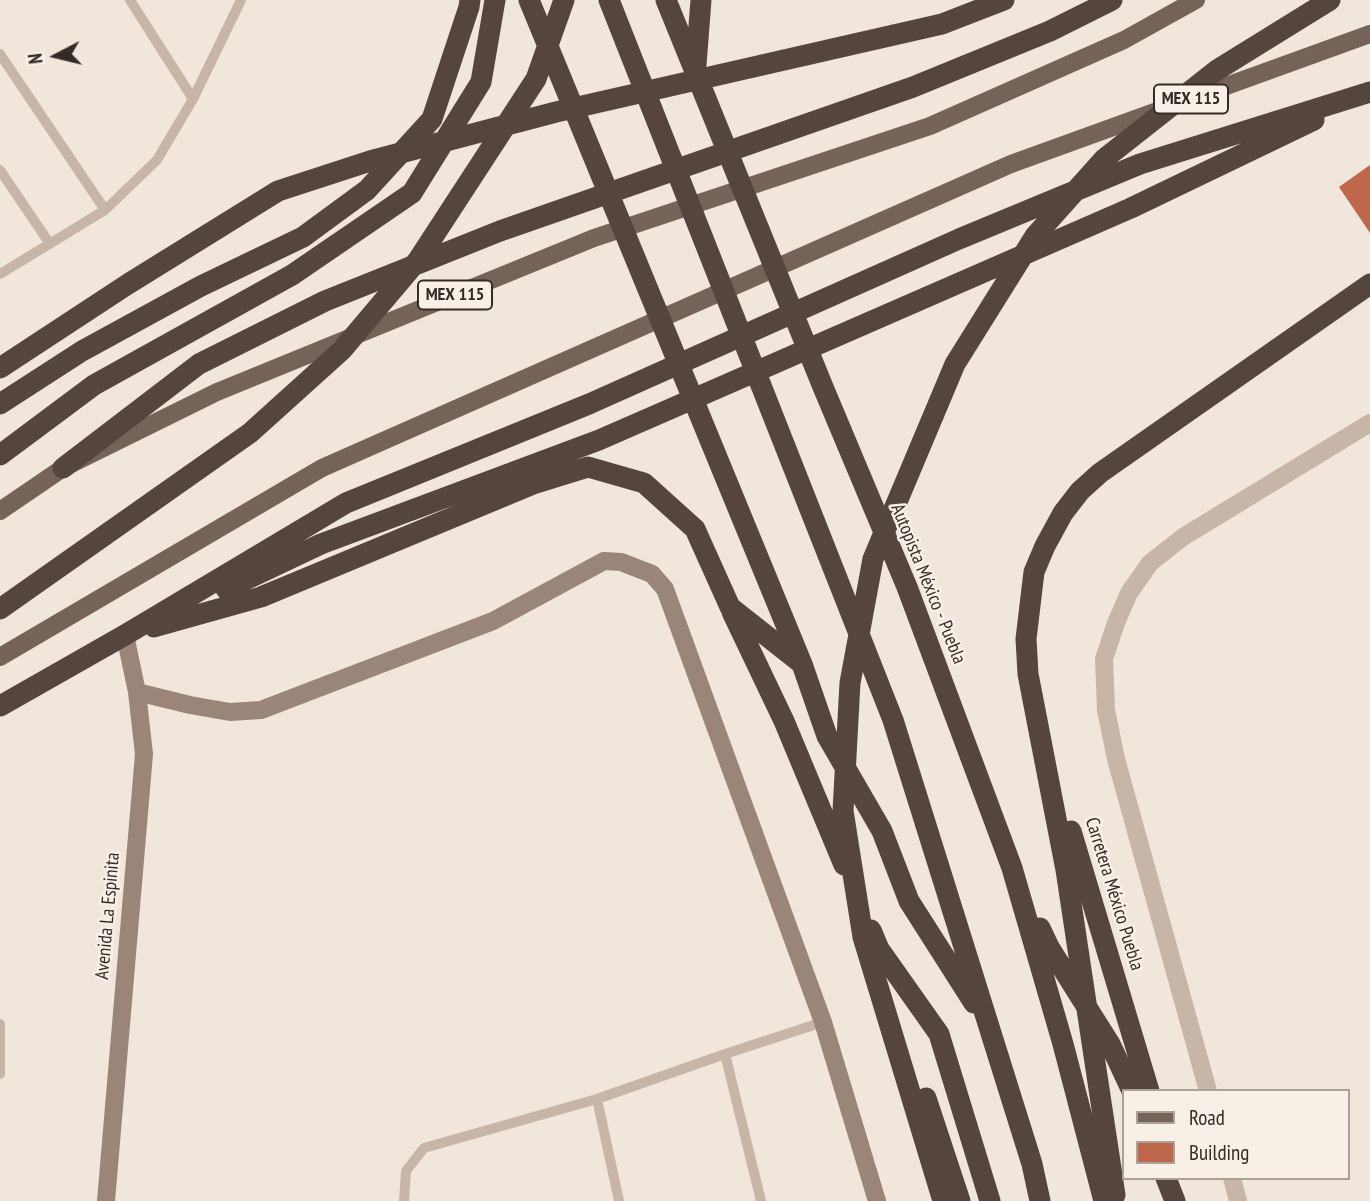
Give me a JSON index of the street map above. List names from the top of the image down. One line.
{"streets":{"highway":["Autopista México - Puebla","Carretera México Puebla"],"main road":["MEX 115","Avenida La Espinita"]},"legend":["Road","Building"],"north":"left"}
